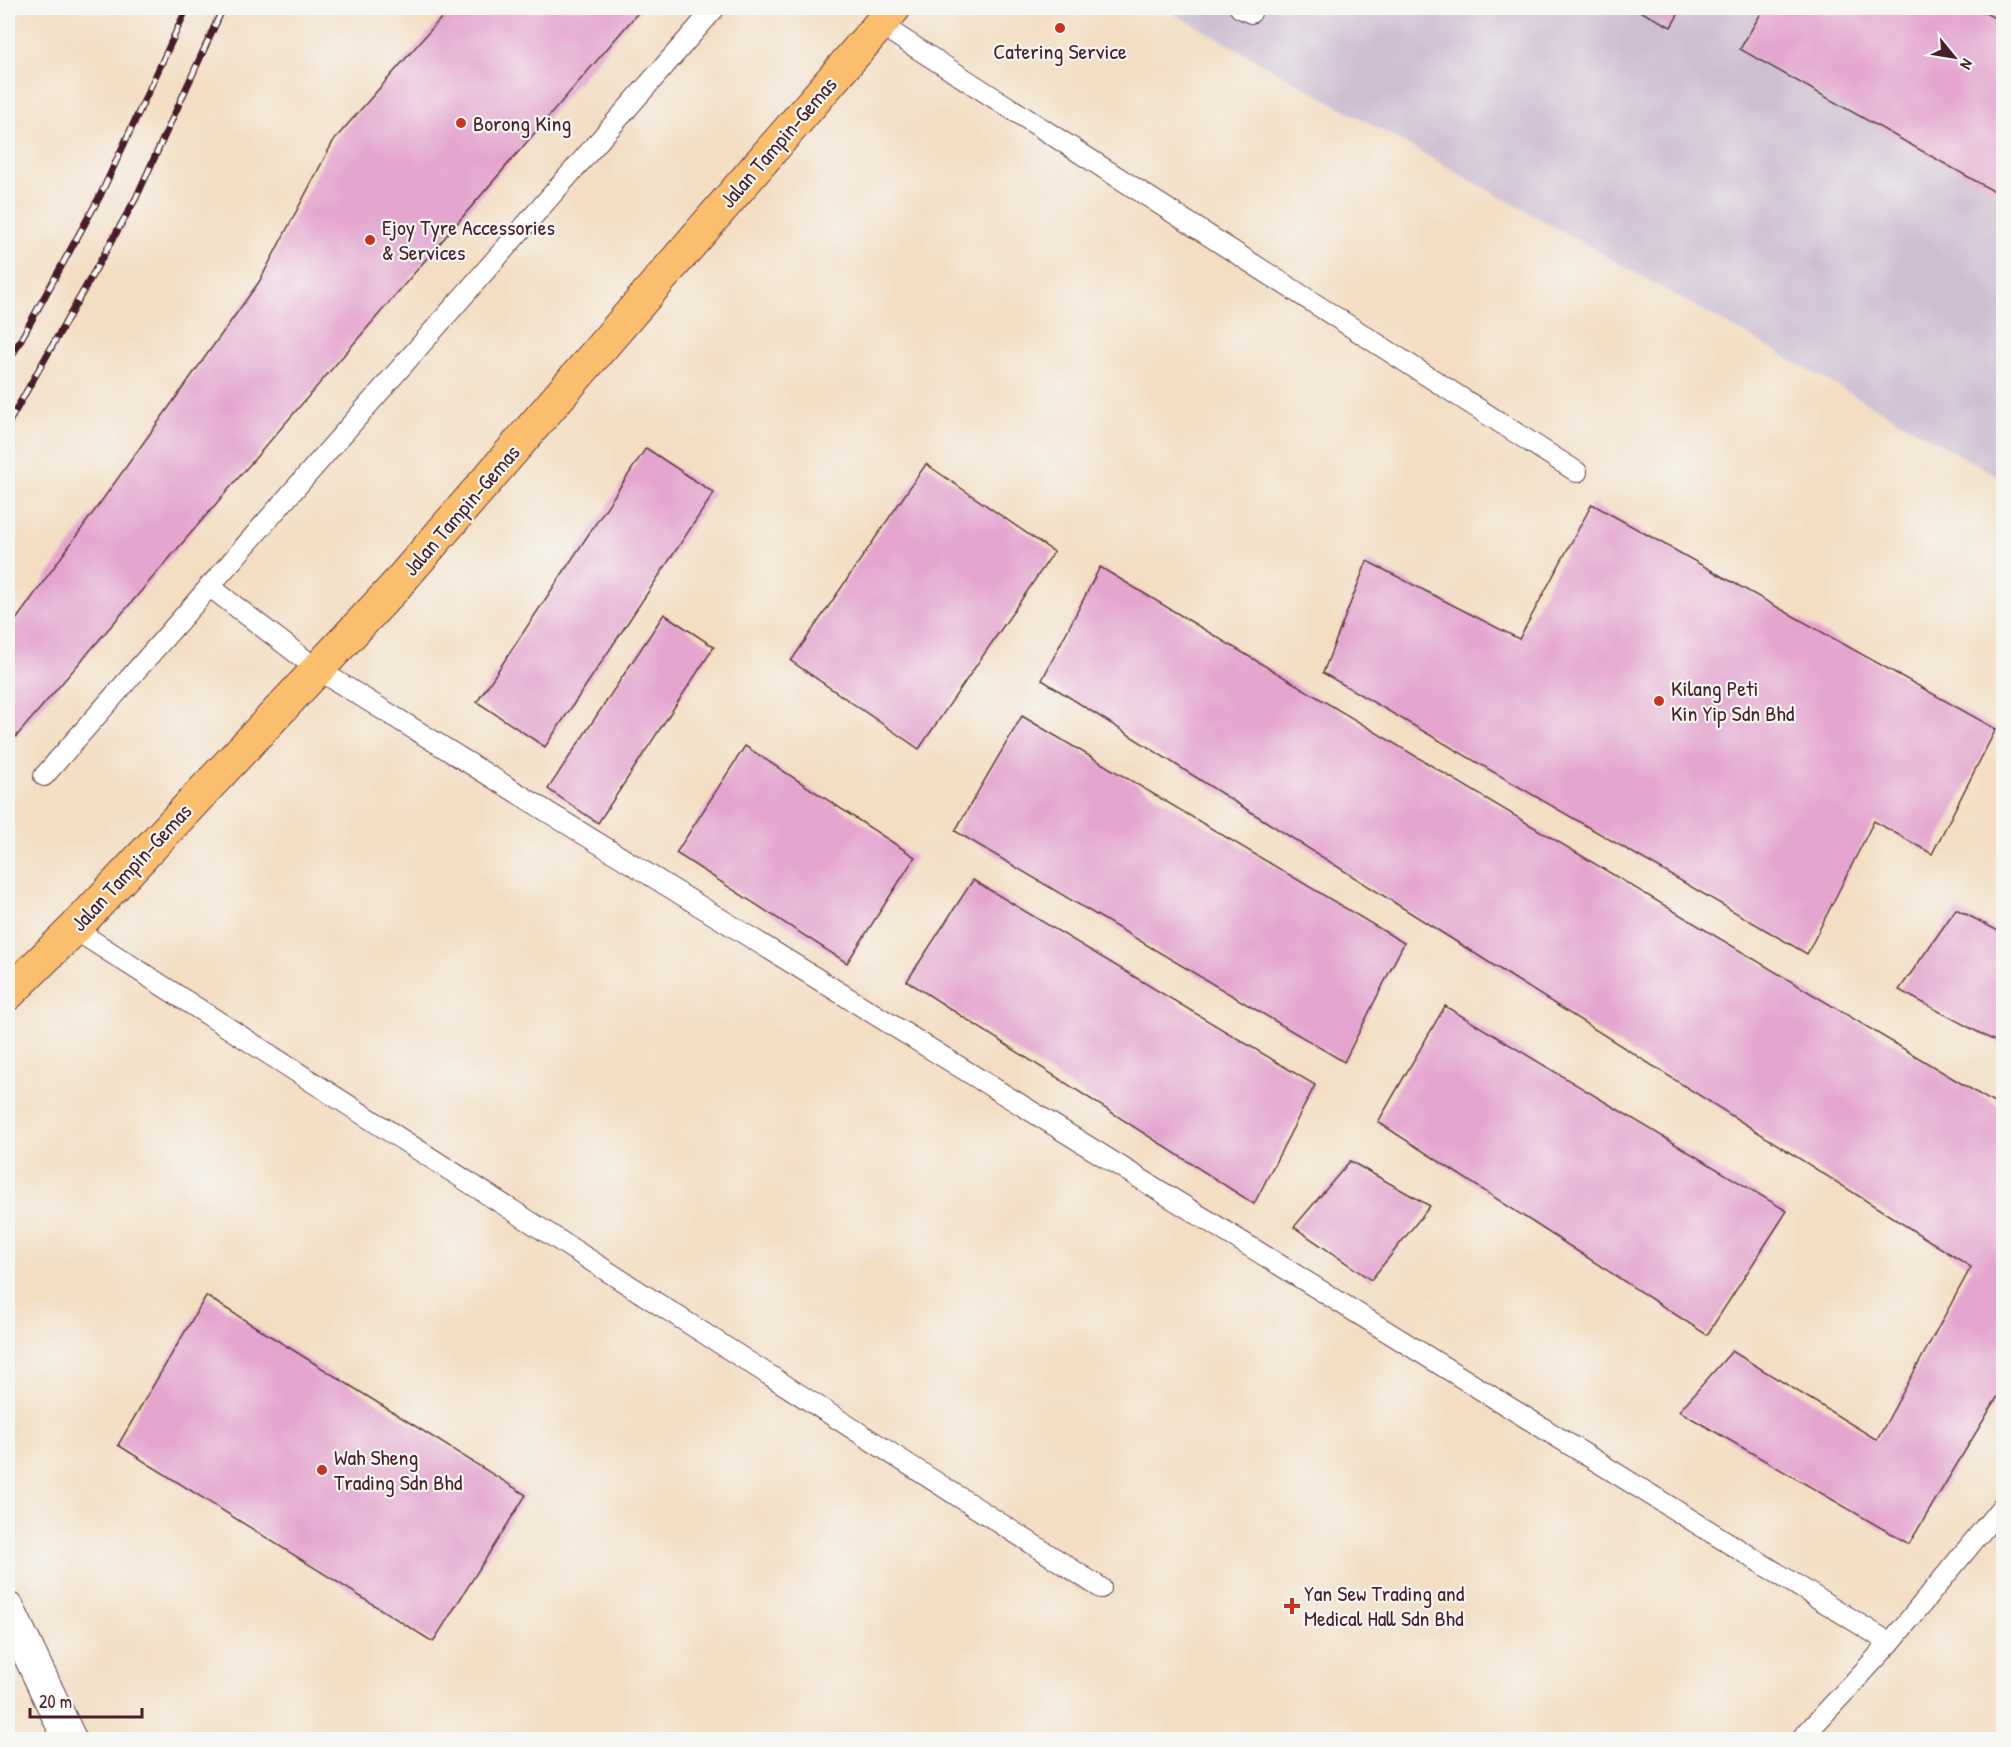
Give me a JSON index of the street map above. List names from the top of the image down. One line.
{"streets":{"highway":["Jalan Tampin-Gemas"]},"places":{"other":["Catering Service","Borong King","Ejoy Tyre Accessories & Services","Kilang Peti Kin Yip Sdn Bhd","Wah Sheng Trading Sdn Bhd"],"health":["Yan Sew Trading and Medical Hall Sdn Bhd"]},"scale_bar":"20 m","north":"bottom right"}
